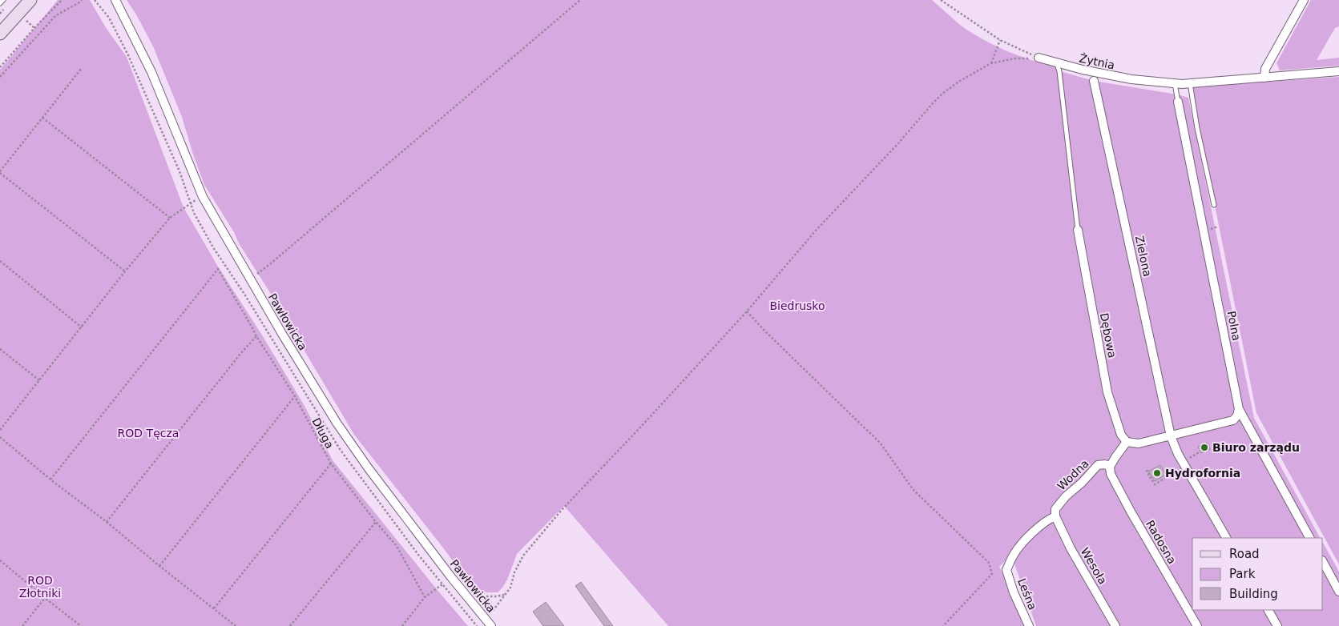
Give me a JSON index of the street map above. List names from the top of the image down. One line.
{"streets":{"street":["Żytnia","Zielona","Pawłowicka","Polna","Dębowa","Wodna","Radosna","Wesoła","Leśna"],"path":["Długa"]},"crossings":[["Wodna","Radosna"],["Wodna","Wesoła"],["Wodna","Leśna"]],"parks":["Biedrusko","ROD Tęcza","ROD Złotniki"],"places":["Biuro zarządu","Hydrofornia"],"legend":["Road","Park","Building"]}
